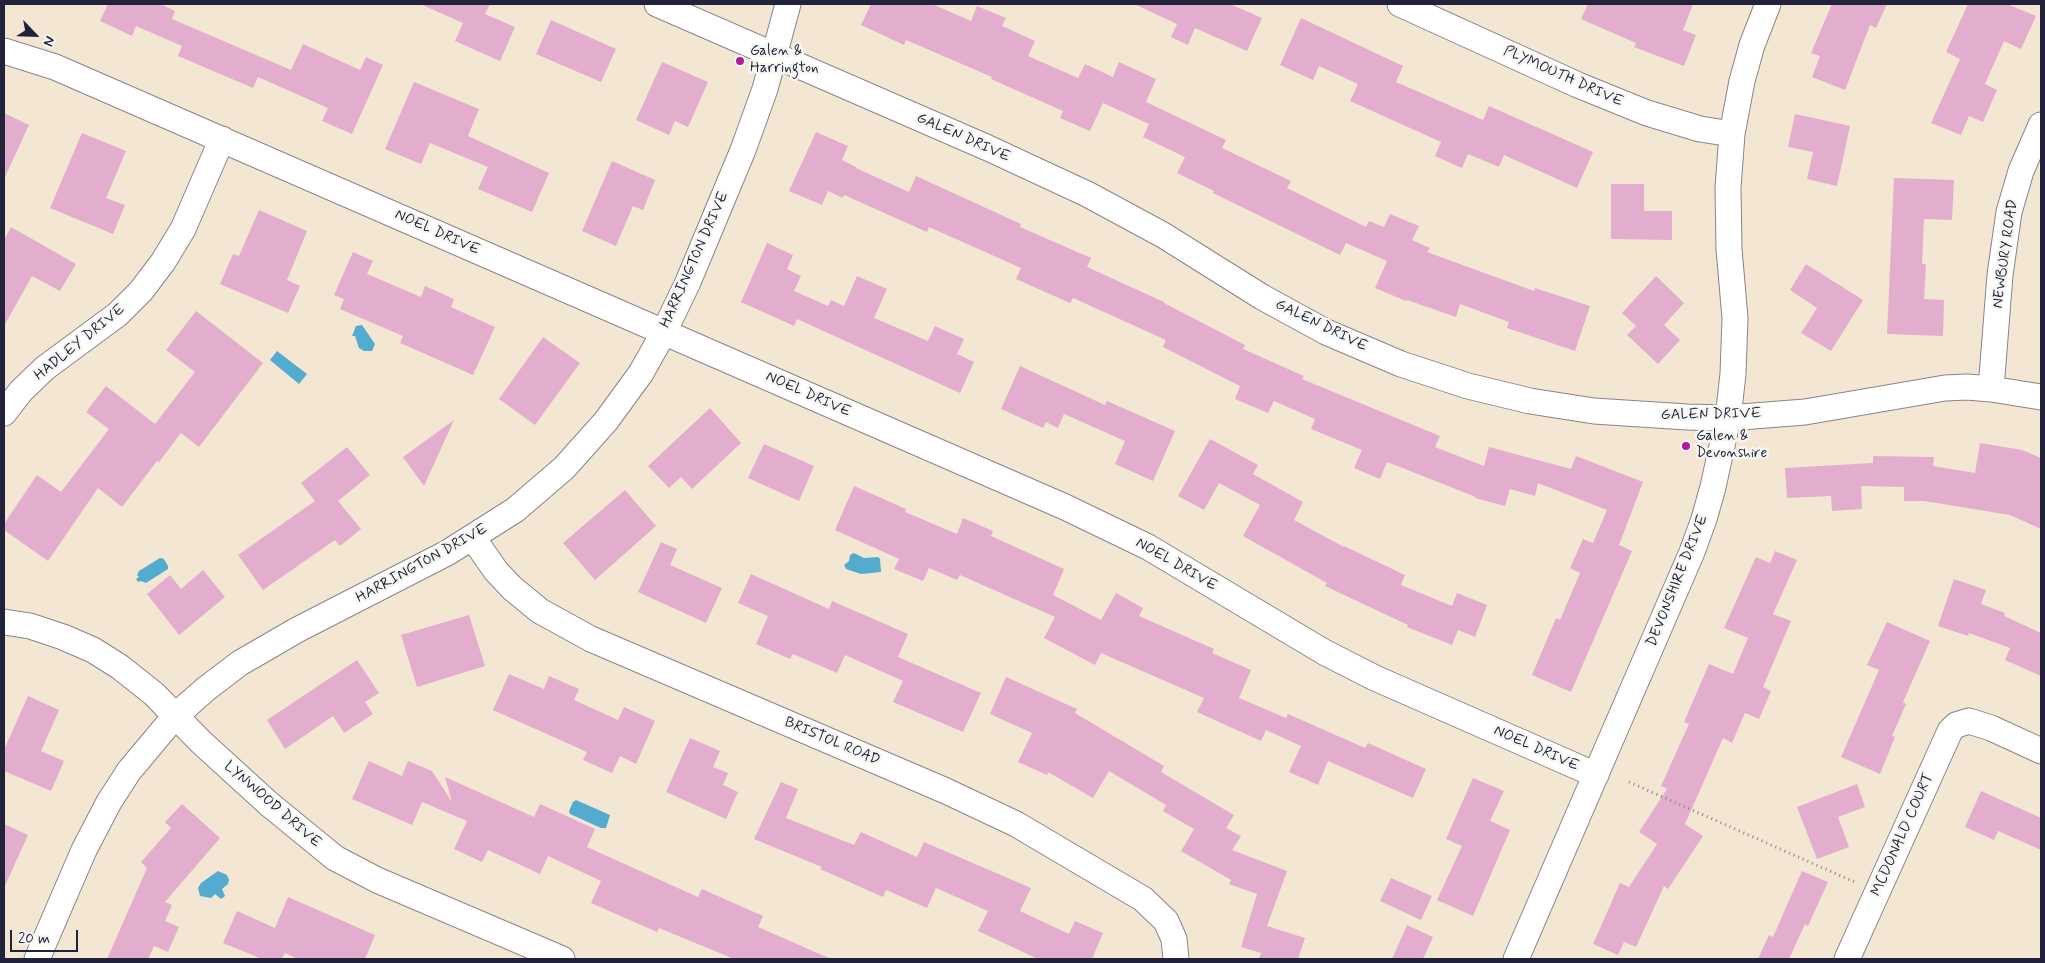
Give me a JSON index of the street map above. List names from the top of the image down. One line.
{"streets":{"street":["PLYMOUTH DRIVE","GALEN DRIVE","NOEL DRIVE","NEWBURY ROAD","HARRINGTON DRIVE","HADLEY DRIVE","DEVONSHIRE DRIVE","BRISTOL ROAD","LYNWOOD DRIVE","MCDONALD COURT"]},"crossings":[["PLYMOUTH DRIVE","DEVONSHIRE DRIVE"],["GALEN DRIVE","NEWBURY ROAD"],["GALEN DRIVE","HARRINGTON DRIVE"],["GALEN DRIVE","DEVONSHIRE DRIVE"],["NOEL DRIVE","HARRINGTON DRIVE"],["NOEL DRIVE","HADLEY DRIVE"],["NOEL DRIVE","DEVONSHIRE DRIVE"],["HARRINGTON DRIVE","BRISTOL ROAD"],["HARRINGTON DRIVE","LYNWOOD DRIVE"]],"places":["Galen & Harrington","Galen & Devonshire"],"scale_bar":"20 m","north":"bottom right"}
